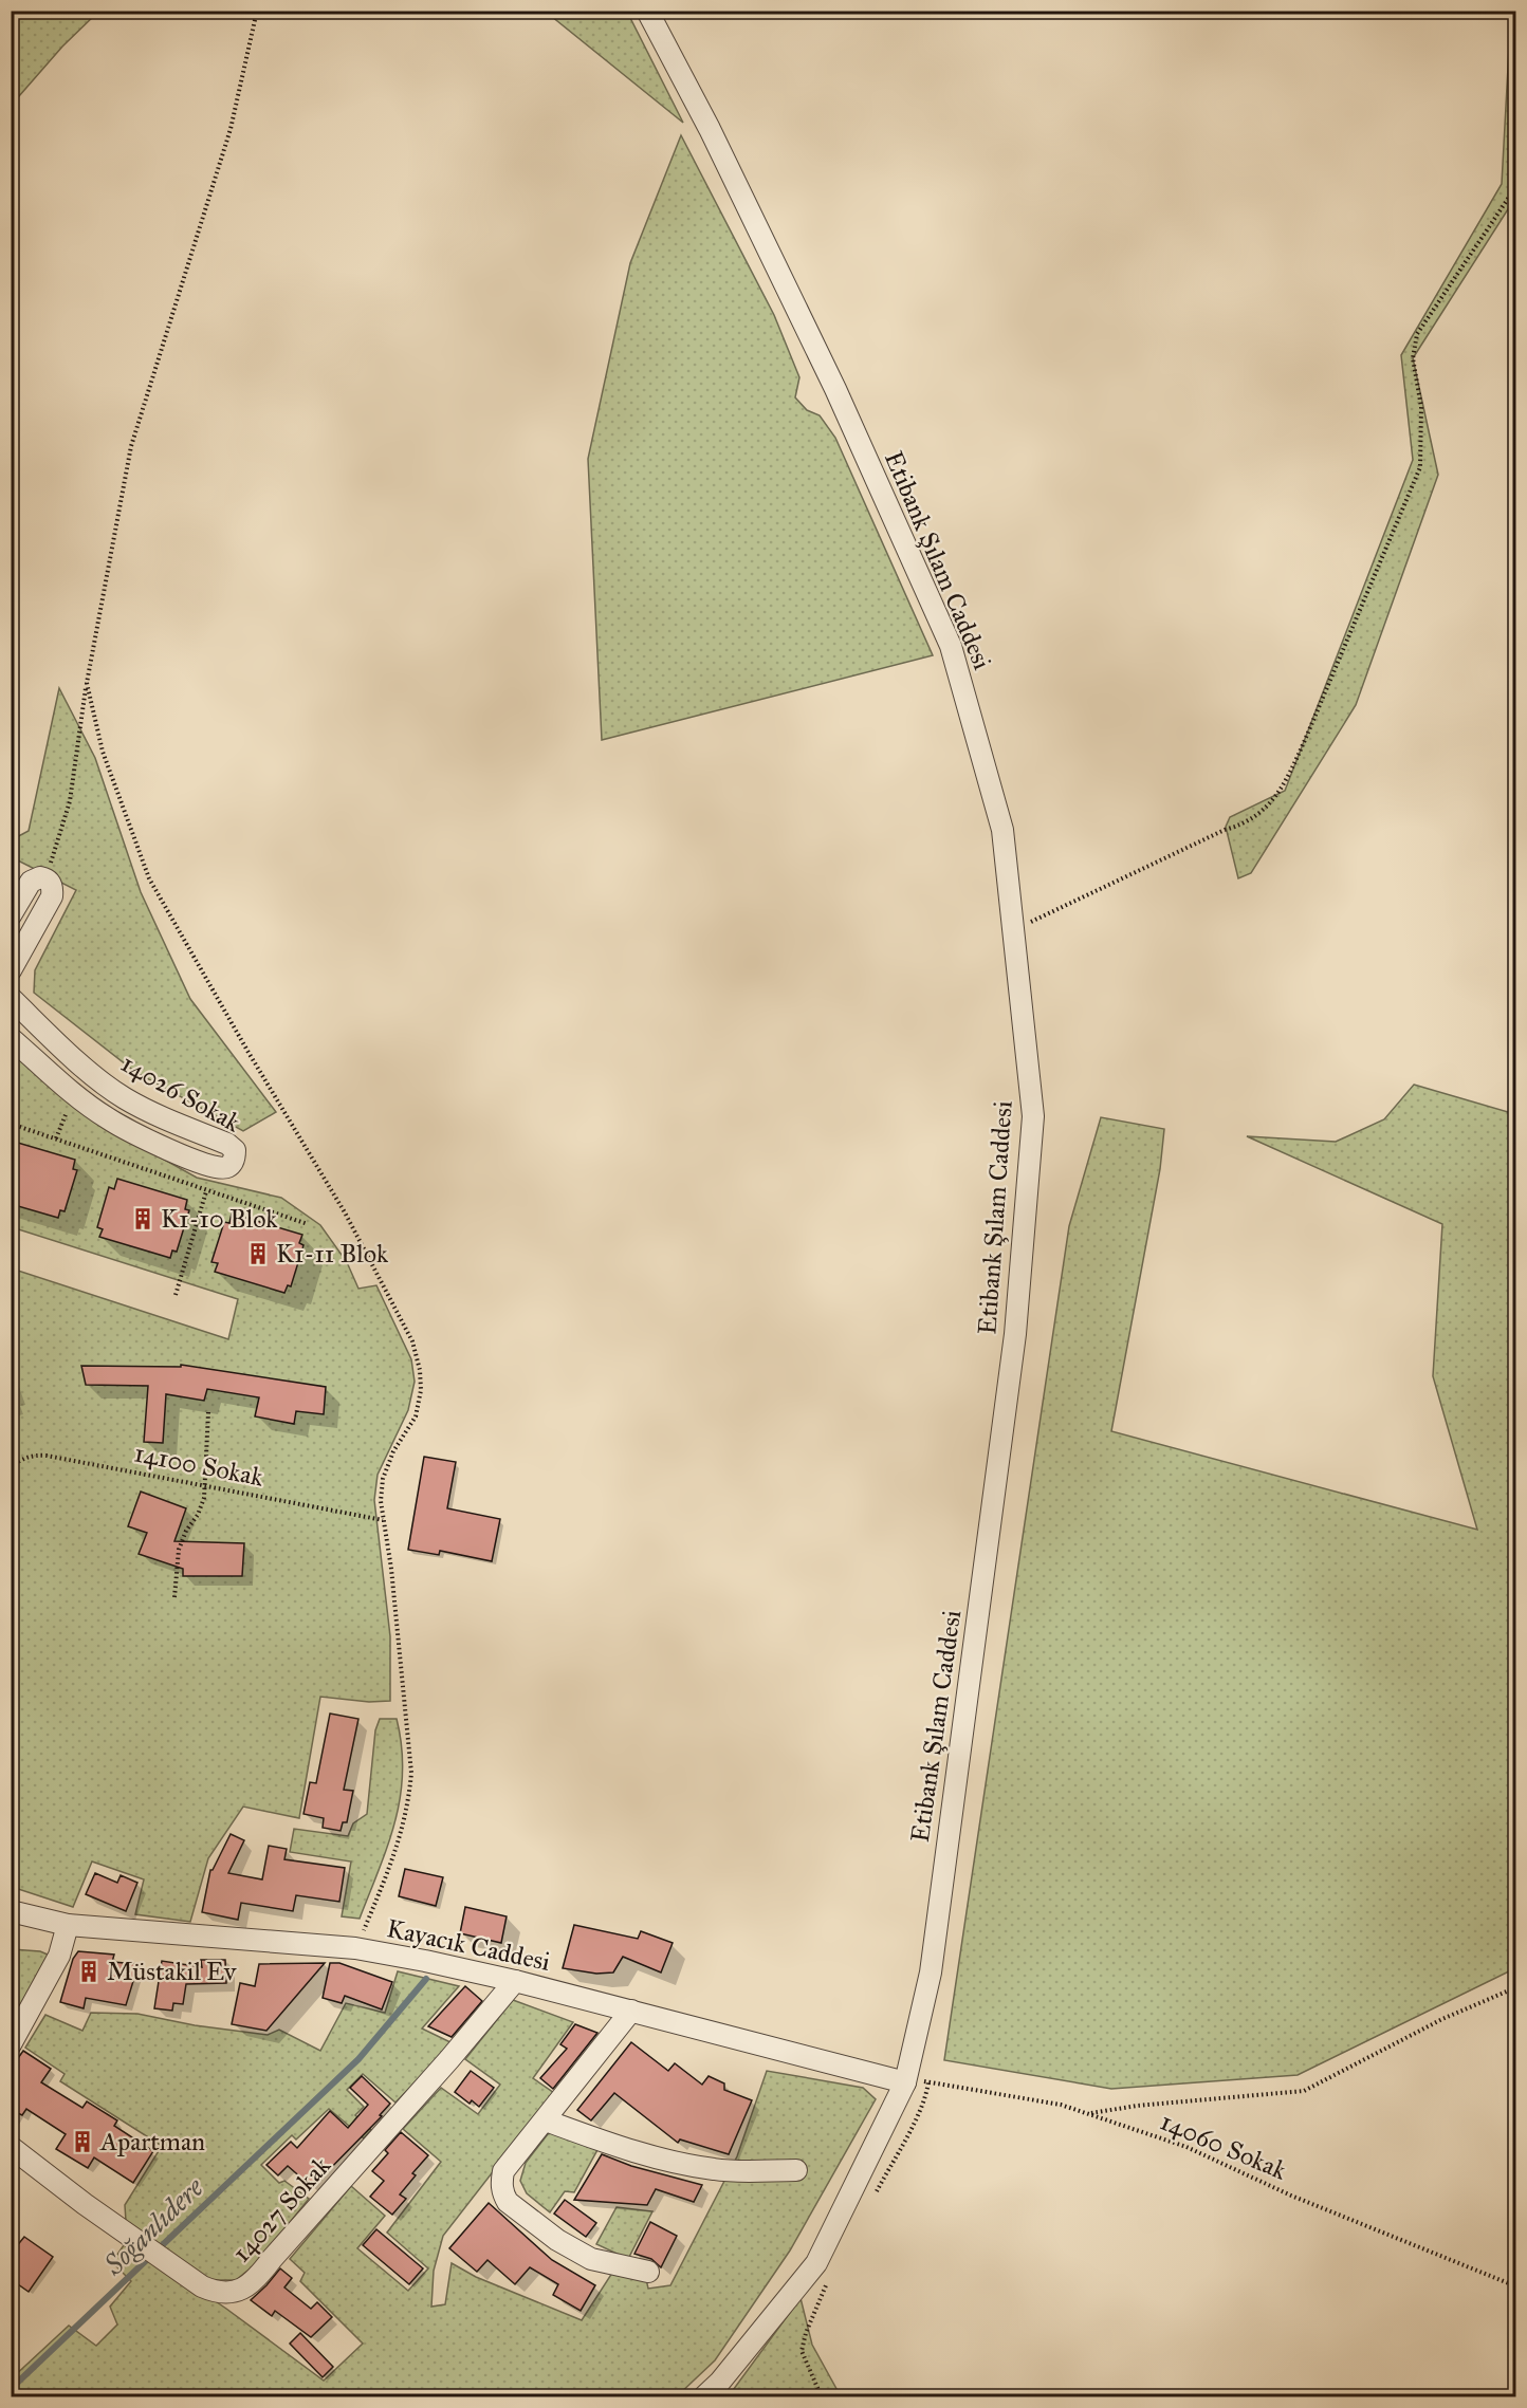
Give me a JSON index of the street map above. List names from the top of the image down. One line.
{"streets":{"street":["Etibank Şılam Caddesi","14026 Sokak","Kayacık Caddesi","14027 Sokak"],"path":["14100 Sokak","14060 Sokak"]},"crossings":[["Etibank Şılam Caddesi","Kayacık Caddesi"],["Etibank Şılam Caddesi","14060 Sokak"],["Kayacık Caddesi","14060 Sokak"],["Kayacık Caddesi","14027 Sokak"]],"water":["Soğanlıdere"],"places":{"building":["K1-10 Blok","K1-11 Blok","Müstakil Ev","Apartman"]}}
